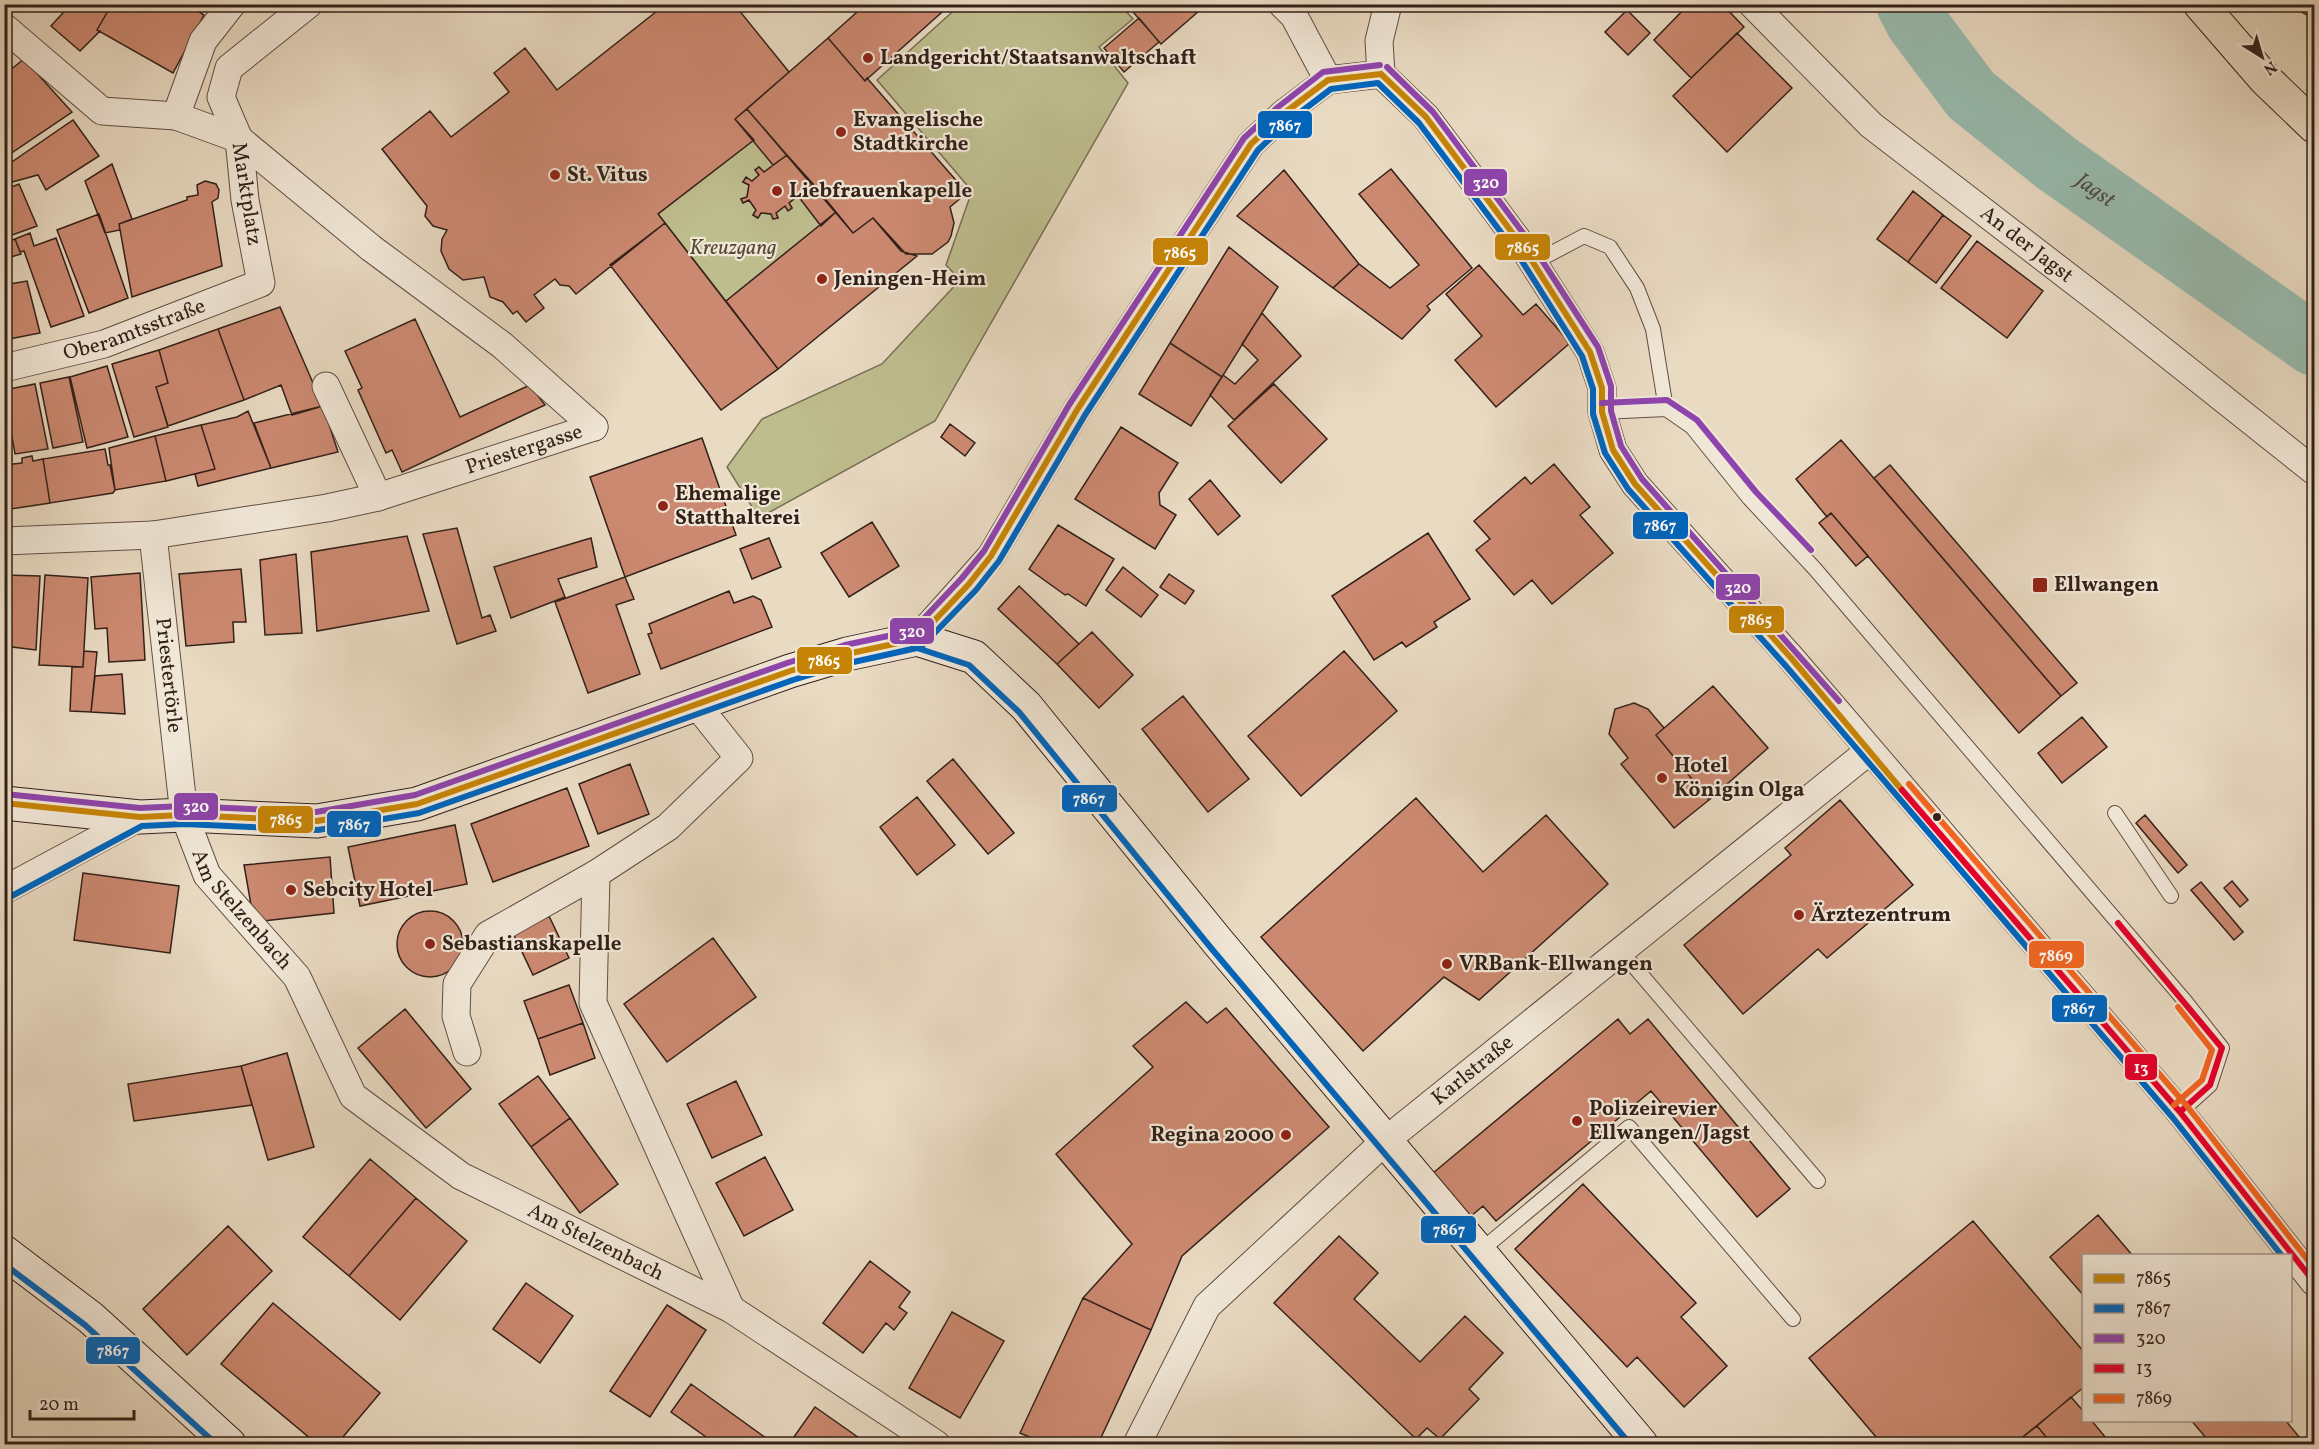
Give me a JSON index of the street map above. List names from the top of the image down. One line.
{"streets":{"street":["Marktplatz","An der Jagst","Oberamtsstraße","Priestergasse","Priestertörle","Am Stelzenbach","Karlstraße"]},"crossings":[["Marktplatz","Oberamtsstraße"],["Marktplatz","Priestergasse"],["Priestergasse","Priestertörle"],["Priestertörle","Am Stelzenbach"]],"water":["Jagst"],"parks":["Kreuzgang"],"places":{"other":["Landgericht/Staatsanwaltschaft","Evangelische Stadtkirche","St. Vitus","Liebfrauenkapelle","Jeningen-Heim","Ehemalige Statthalterei","Hotel Königin Olga","Sebcity Hotel","Ärztezentrum","Sebastianskapelle","VRBank-Ellwangen","Polizeirevier Ellwangen/Jagst","Regina 2000"],"transit":["Ellwangen"]},"lines":["transit line 320","transit line 7865","transit line 7867","transit line 7869","transit line 13"],"legend":["7865","7867","320","13","7869"],"scale_bar":"20 m","north":"bottom right"}
